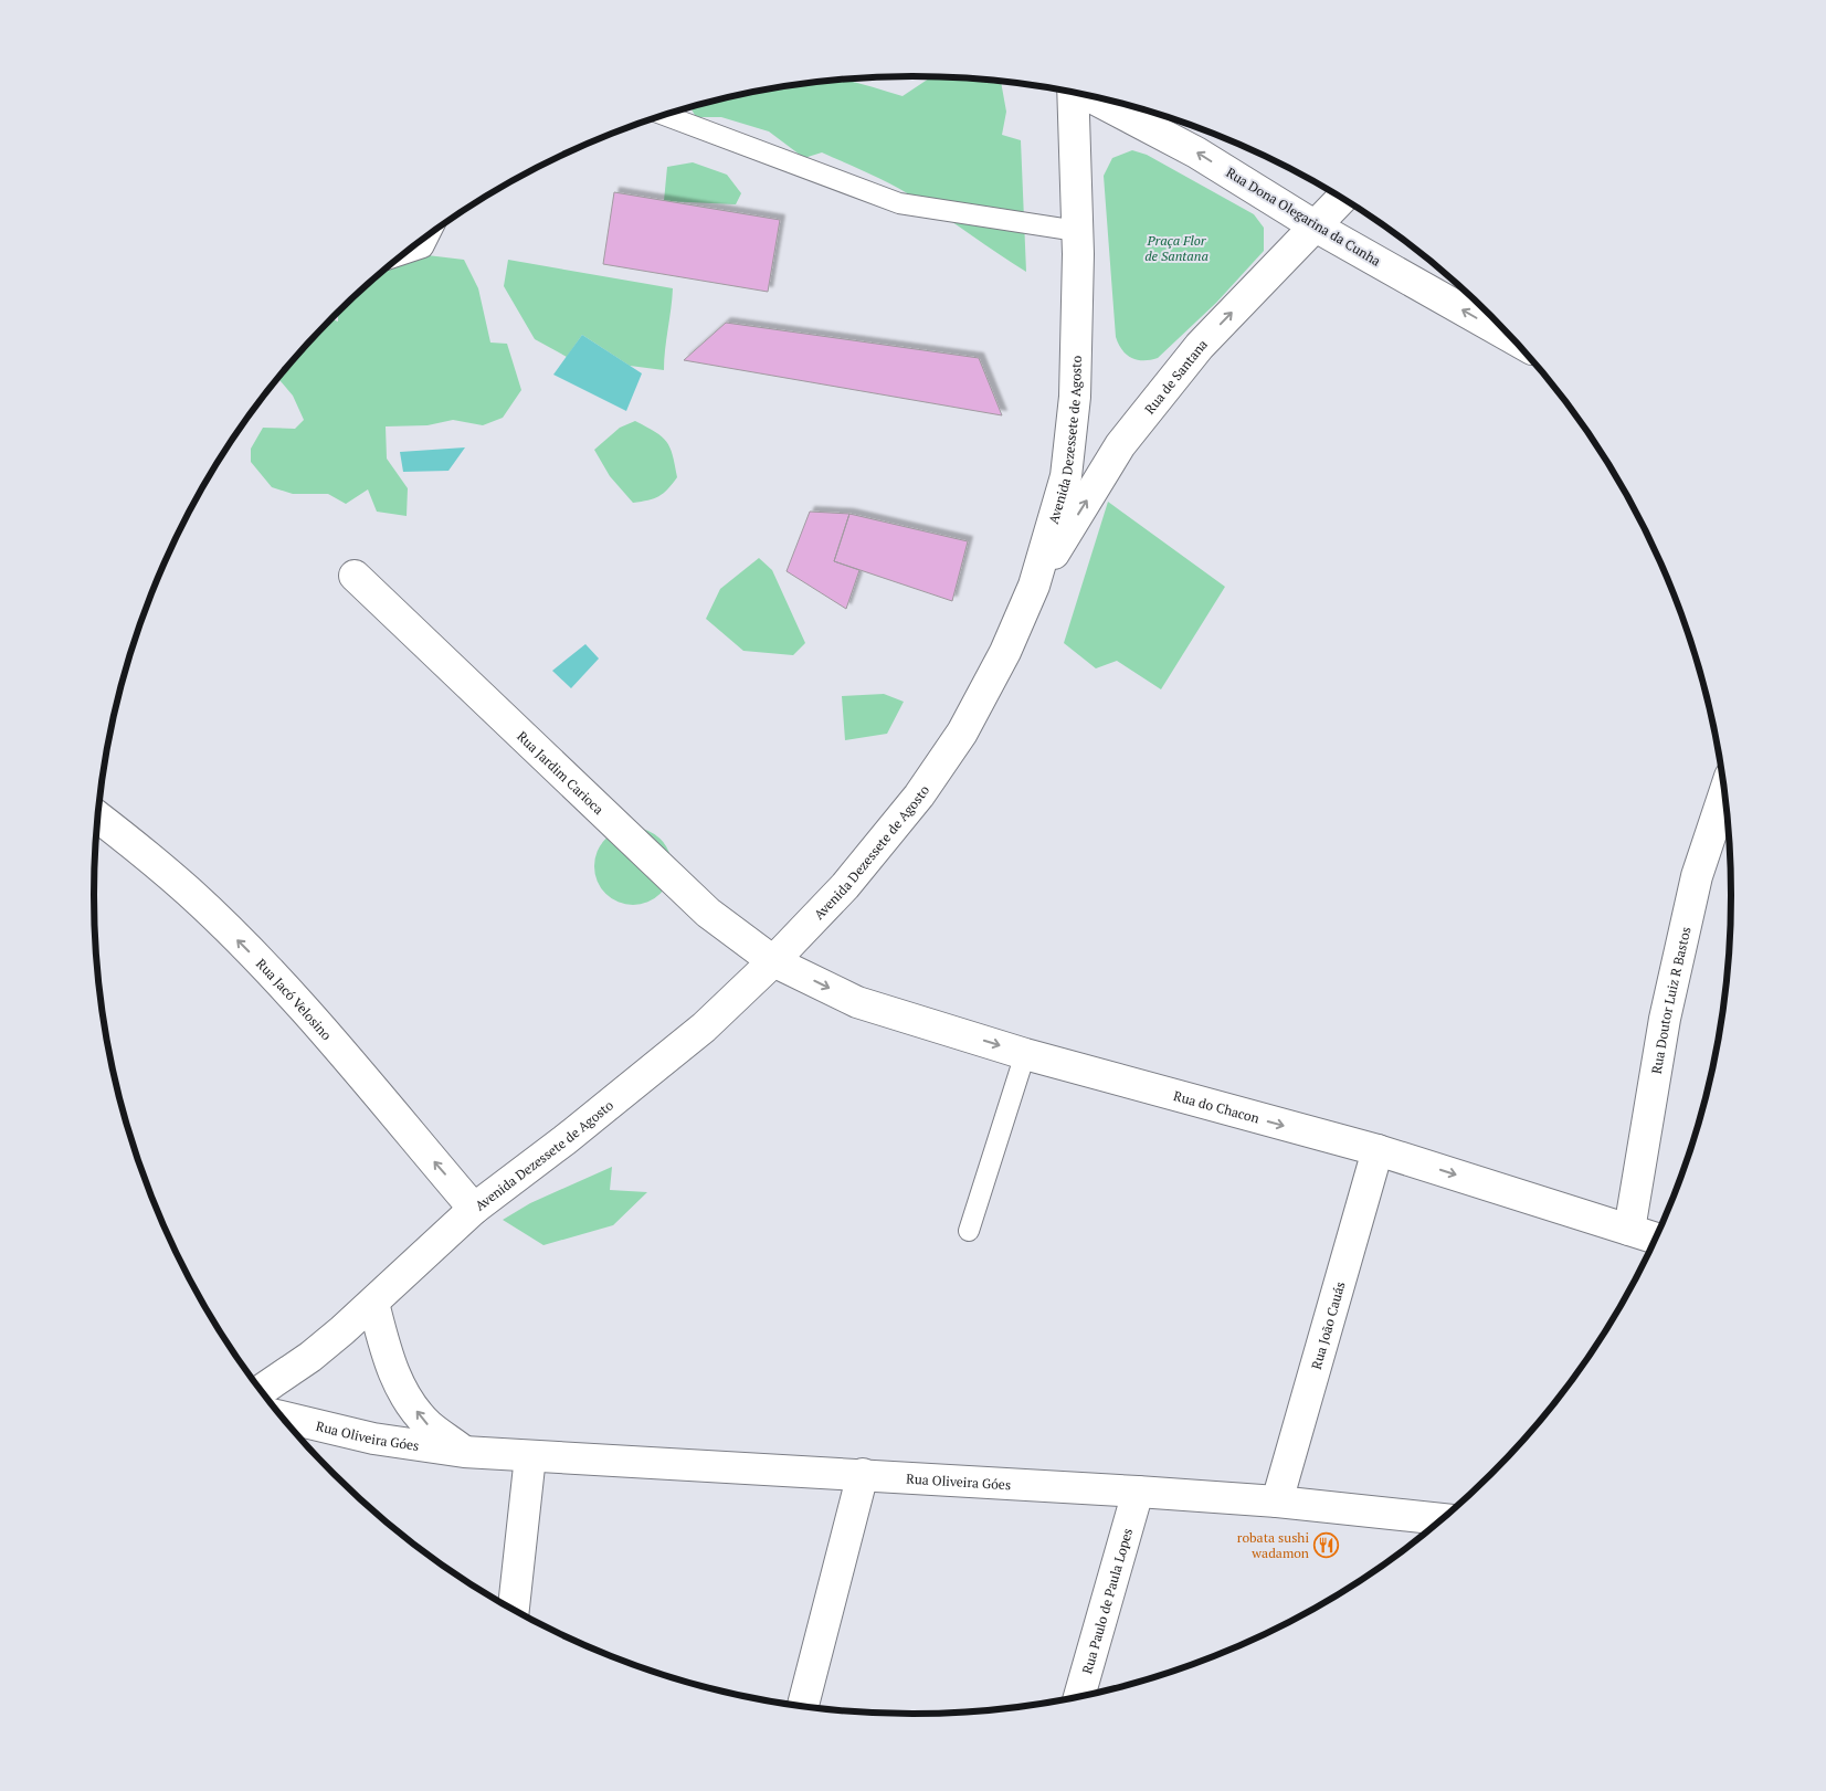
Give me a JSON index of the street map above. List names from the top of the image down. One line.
{"streets":{"street":["Rua Dona Olegarina da Cunha","Rua de Santana","Avenida Dezessete de Agosto","Rua Jardim Carioca","Rua Jacó Velosino","Rua Doutor Luiz R Bastos","Rua do Chacon","Rua João Cauás","Rua Oliveira Góes","Rua Paulo de Paula Lopes"]},"crossings":[["Rua Dona Olegarina da Cunha","Rua de Santana"],["Rua de Santana","Avenida Dezessete de Agosto"],["Avenida Dezessete de Agosto","Rua Jardim Carioca"],["Avenida Dezessete de Agosto","Rua Jacó Velosino"],["Avenida Dezessete de Agosto","Rua do Chacon"],["Avenida Dezessete de Agosto","Rua Oliveira Góes"],["Rua Jardim Carioca","Rua do Chacon"],["Rua Doutor Luiz R Bastos","Rua do Chacon"],["Rua do Chacon","Rua João Cauás"],["Rua João Cauás","Rua Oliveira Góes"],["Rua Oliveira Góes","Rua Paulo de Paula Lopes"]],"one_way":["Rua Dona Olegarina da Cunha","Rua de Santana","Rua Jacó Velosino","Rua do Chacon"],"parks":["Praça Flor de Santana"],"places":{"restaurant":["robata sushi wadamon"]}}
